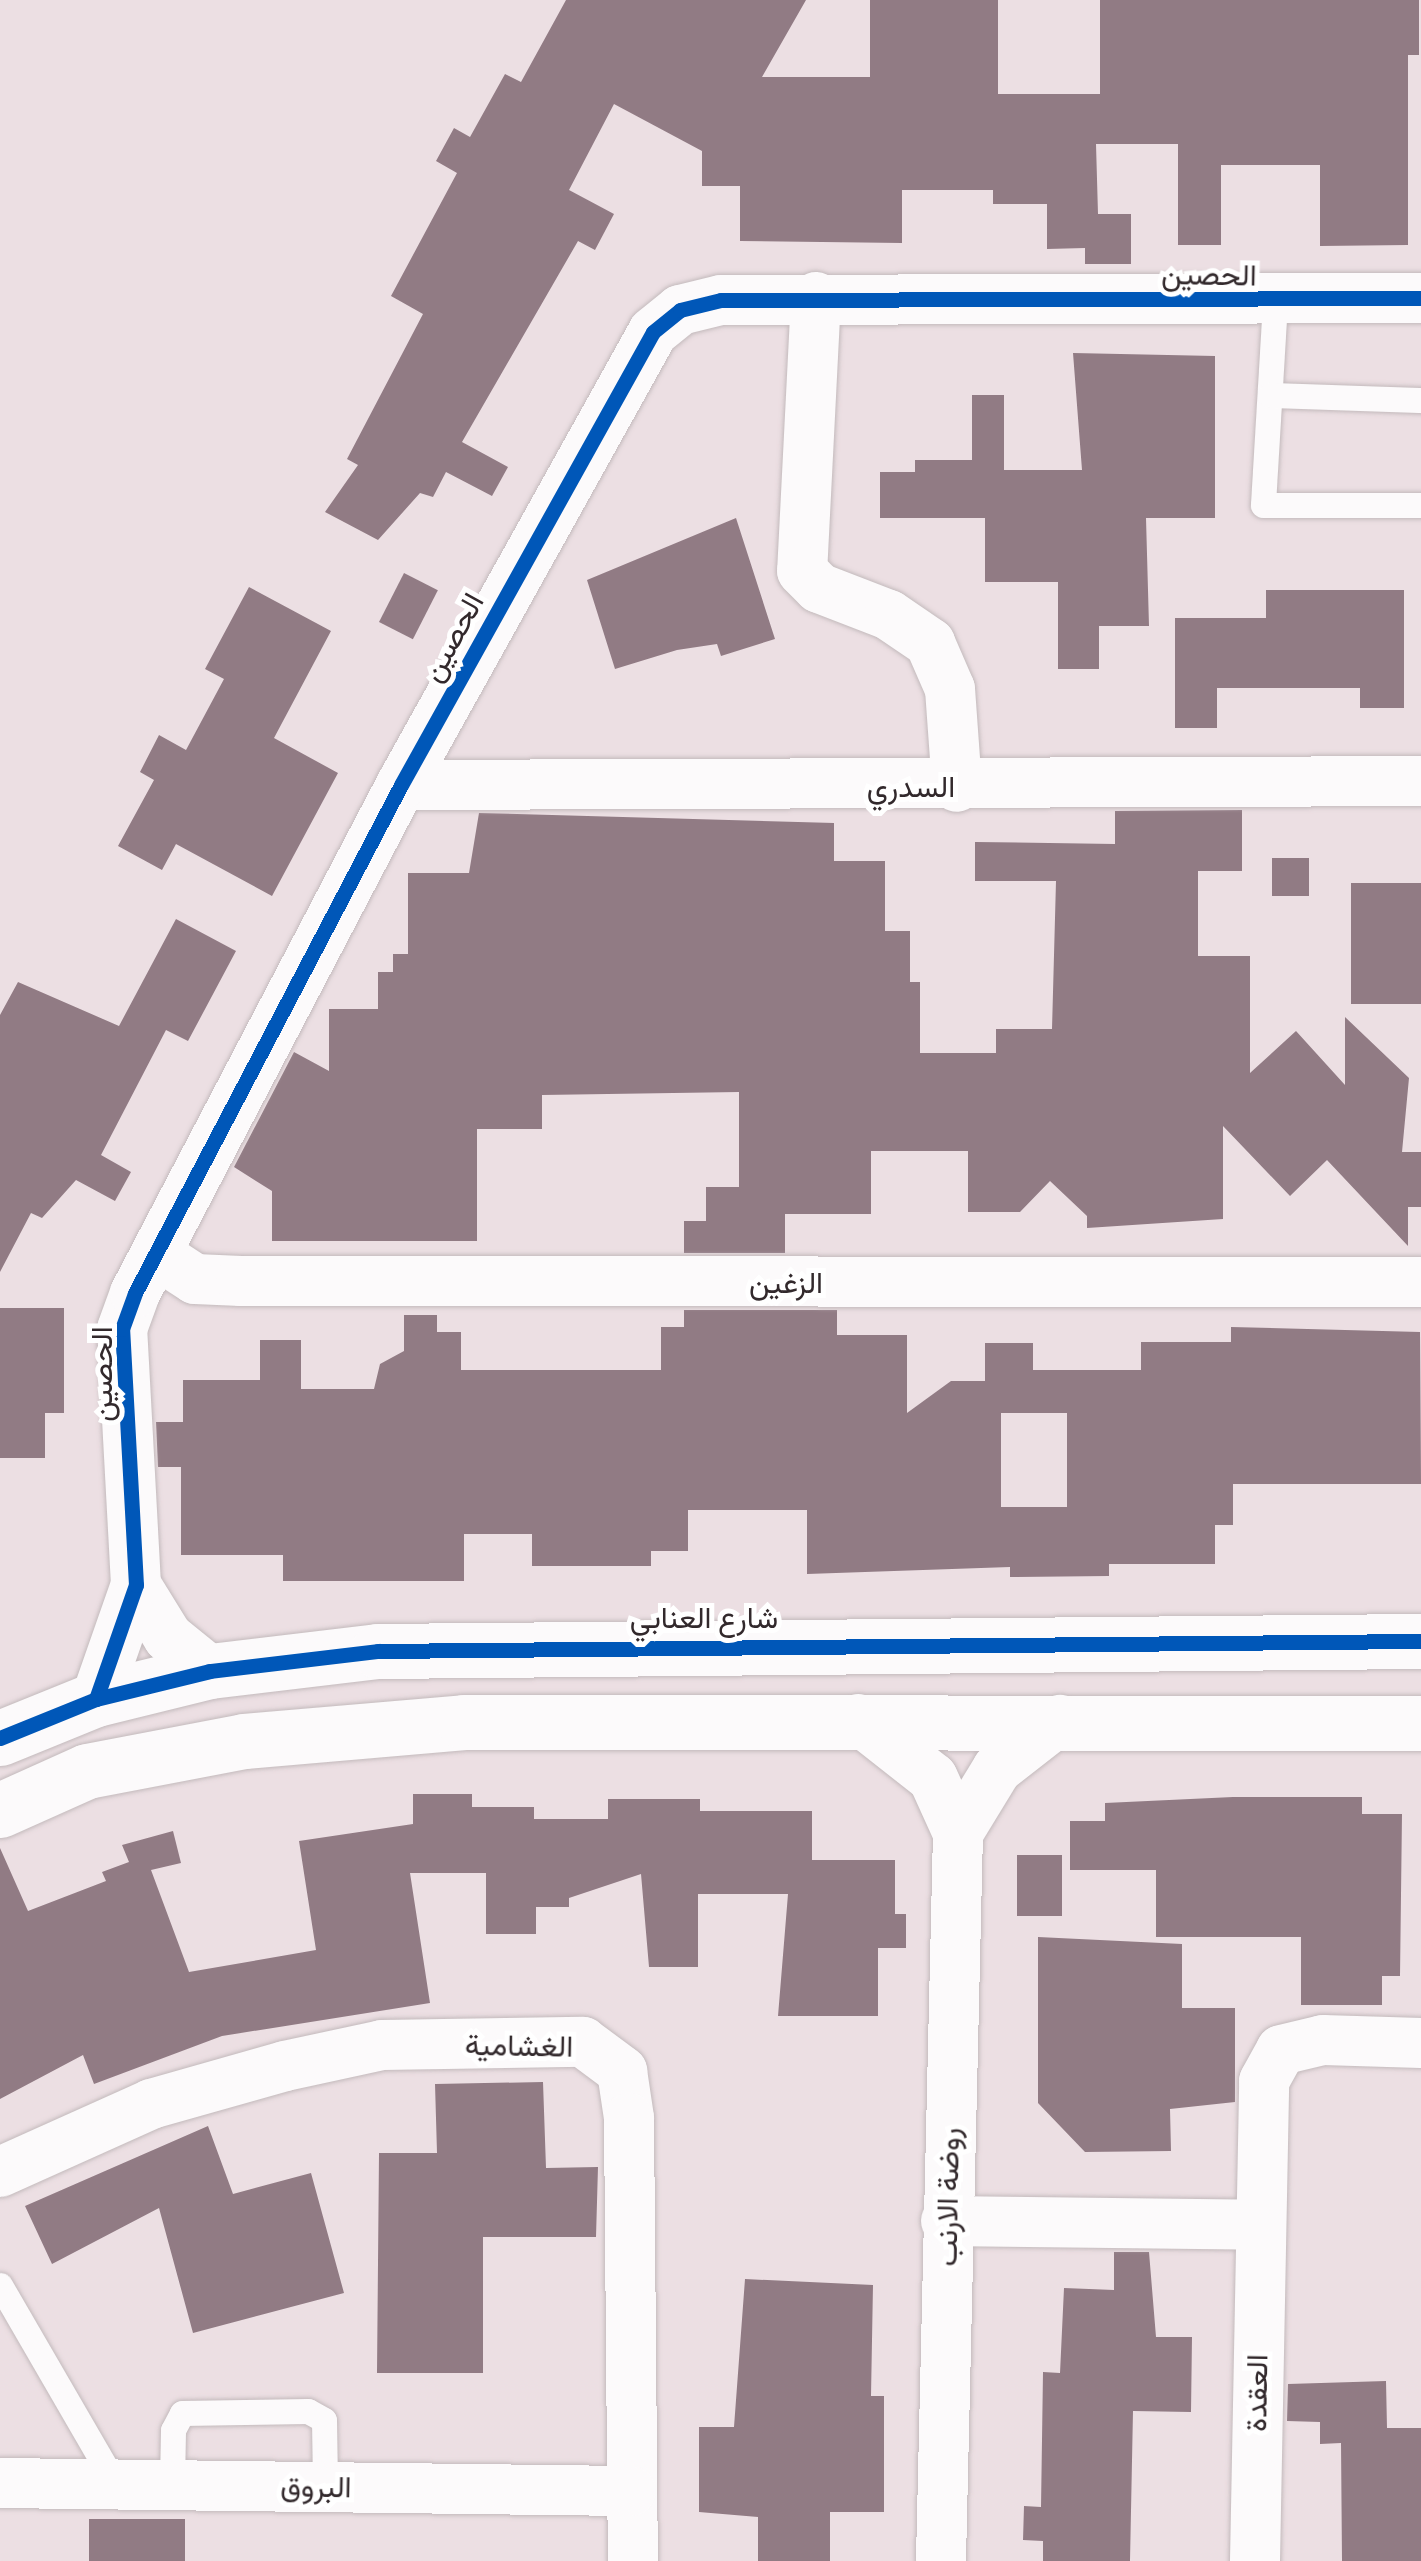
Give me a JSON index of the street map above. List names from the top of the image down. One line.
{"streets":{"street":["الحصين","السدري","الزغين","شارع العنابي","الغشامية","روضة الارنب","العقدة","البروق"]},"crossings":[["الحصين","السدري"],["الحصين","الزغين"],["الحصين","شارع العنابي"],["الغشامية","البروق"]]}
